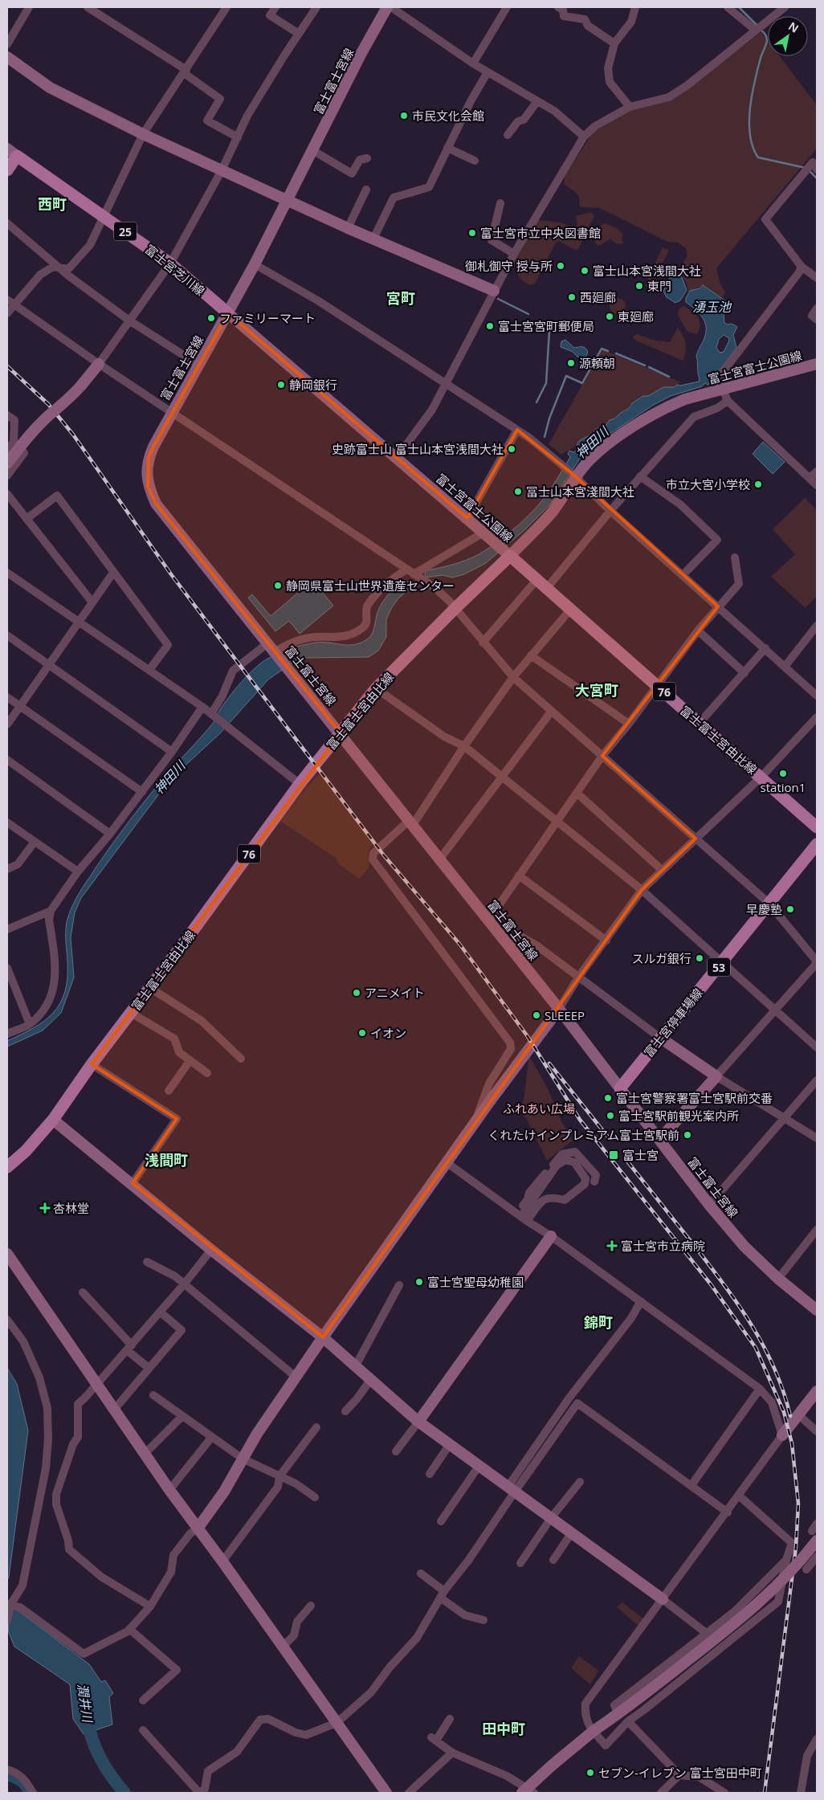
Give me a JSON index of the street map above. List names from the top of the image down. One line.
{"streets":{"main road":["25","富士宮芝川線","76","富士富士宮由比線","53","富士宮停車場線"],"street":["富士富士宮線","富士宮富士公園線"]},"crossings":[["富士富士宮線","富士宮芝川線"],["富士富士宮線","富士宮富士公園線"],["富士富士宮線","富士富士宮由比線"],["富士富士宮線","富士宮停車場線"],["富士宮芝川線","富士宮富士公園線"],["富士宮富士公園線","富士富士宮由比線"]],"districts":["西町","宮町","大宮町","浅間町","錦町","田中町"],"water":["湧玉池","神田川","潤井川"],"parks":["ふれあい広場"],"places":{"other":["市民文化会館","富士宮市立中央図書館","御札御守 授与所","富士山本宮浅間大社","東門","西廻廊","東廻廊","ファミリーマート","富士宮宮町郵便局","源頼朝","静岡銀行","史跡富士山 富士山本宮浅間大社","市立大宮小学校","冨士山本宮淺間大社","静岡県富士山世界遺産センター","station1","早慶塾","スルガ銀行","アニメイト","SLEEEP","イオン","富士宮警察署富士宮駅前交番","富士宮駅前観光案内所","くれたけインプレミアム富士宮駅前","富士宮聖母幼稚園","セブン-イレブン 富士宮田中町"],"transit":["富士宮"],"health":["杏林堂","富士宮市立病院"]},"north":"top right"}
